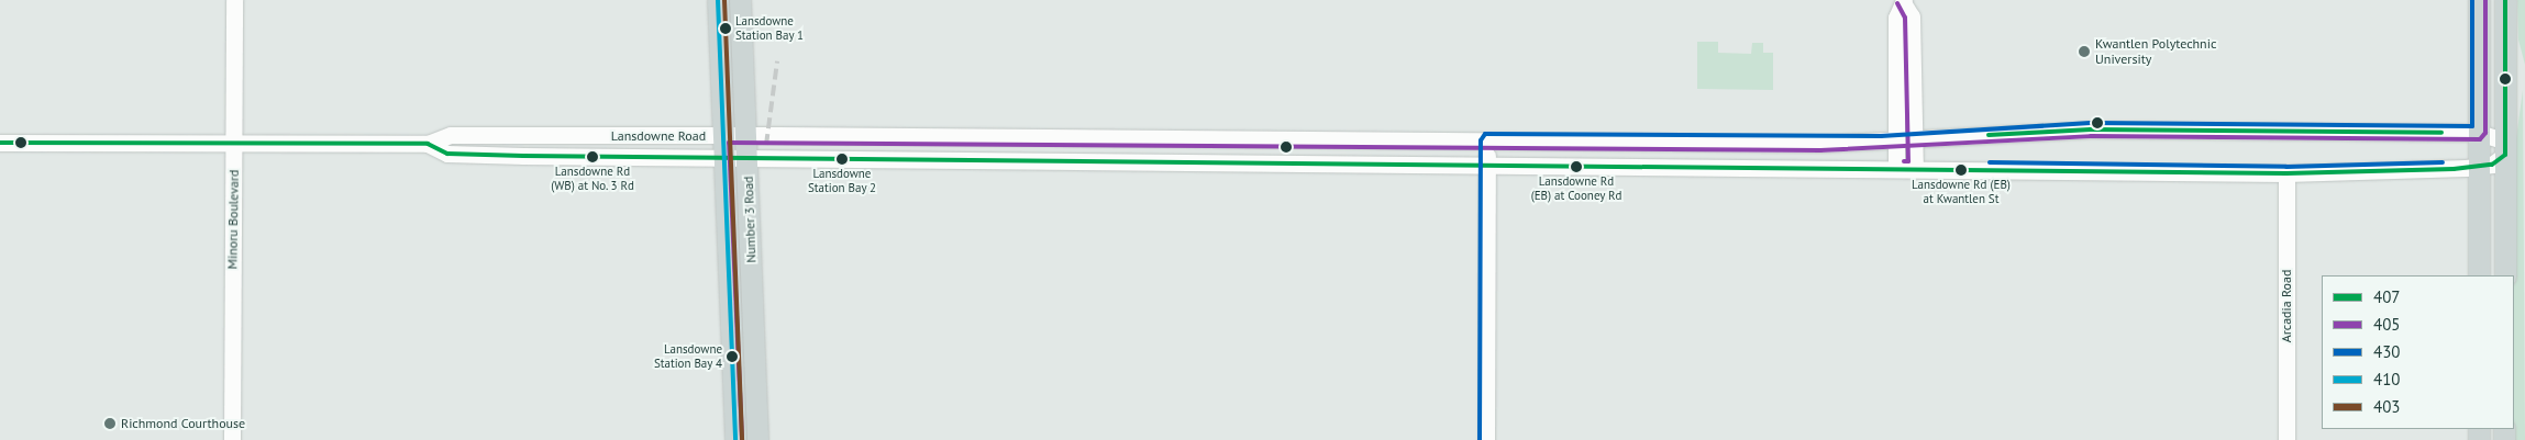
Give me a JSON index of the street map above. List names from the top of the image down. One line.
{"streets":{"main road":["Number 3 Road"],"street":["Lansdowne Road","Minoru Boulevard","Arcadia Road"]},"crossings":[["Lansdowne Road","Minoru Boulevard"],["Lansdowne Road","Number 3 Road"],["Lansdowne Road","Arcadia Road"]],"places":["Lansdowne Station Bay 1","Kwantlen Polytechnic University","Lansdowne Rd (WB) at No. 3 Rd","Lansdowne Station Bay 2","Lansdowne Rd (EB) at Cooney Rd","Lansdowne Rd (EB) at Kwantlen St","Lansdowne Station Bay 4","Richmond Courthouse"],"lines":["transit line 407","transit line 405","transit line 430","transit line 410","transit line 403"],"legend":["407","405","430","410","403"]}
